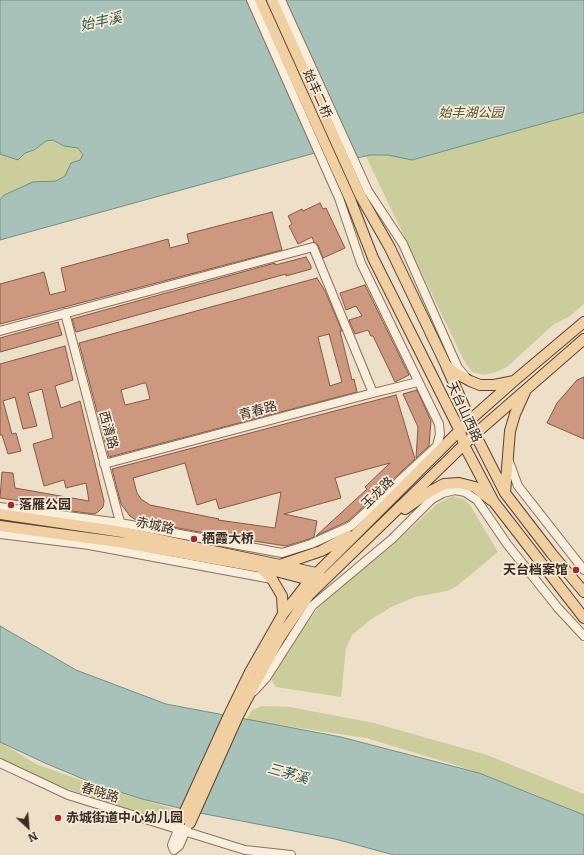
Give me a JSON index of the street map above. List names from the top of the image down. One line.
{"streets":{"main road":["始丰二桥","天台山西路","玉龙路","赤城路"],"street":["青春路","西清路","春晓路"]},"crossings":[["始丰二桥","天台山西路"],["青春路","西清路"],["天台山西路","玉龙路"],["西清路","赤城路"],["玉龙路","赤城路"]],"water":["始丰溪","三茅溪"],"parks":["始丰湖公园"],"places":["落雁公园","栖霞大桥","天台档案馆","赤城街道中心幼儿园"],"north":"bottom right"}
